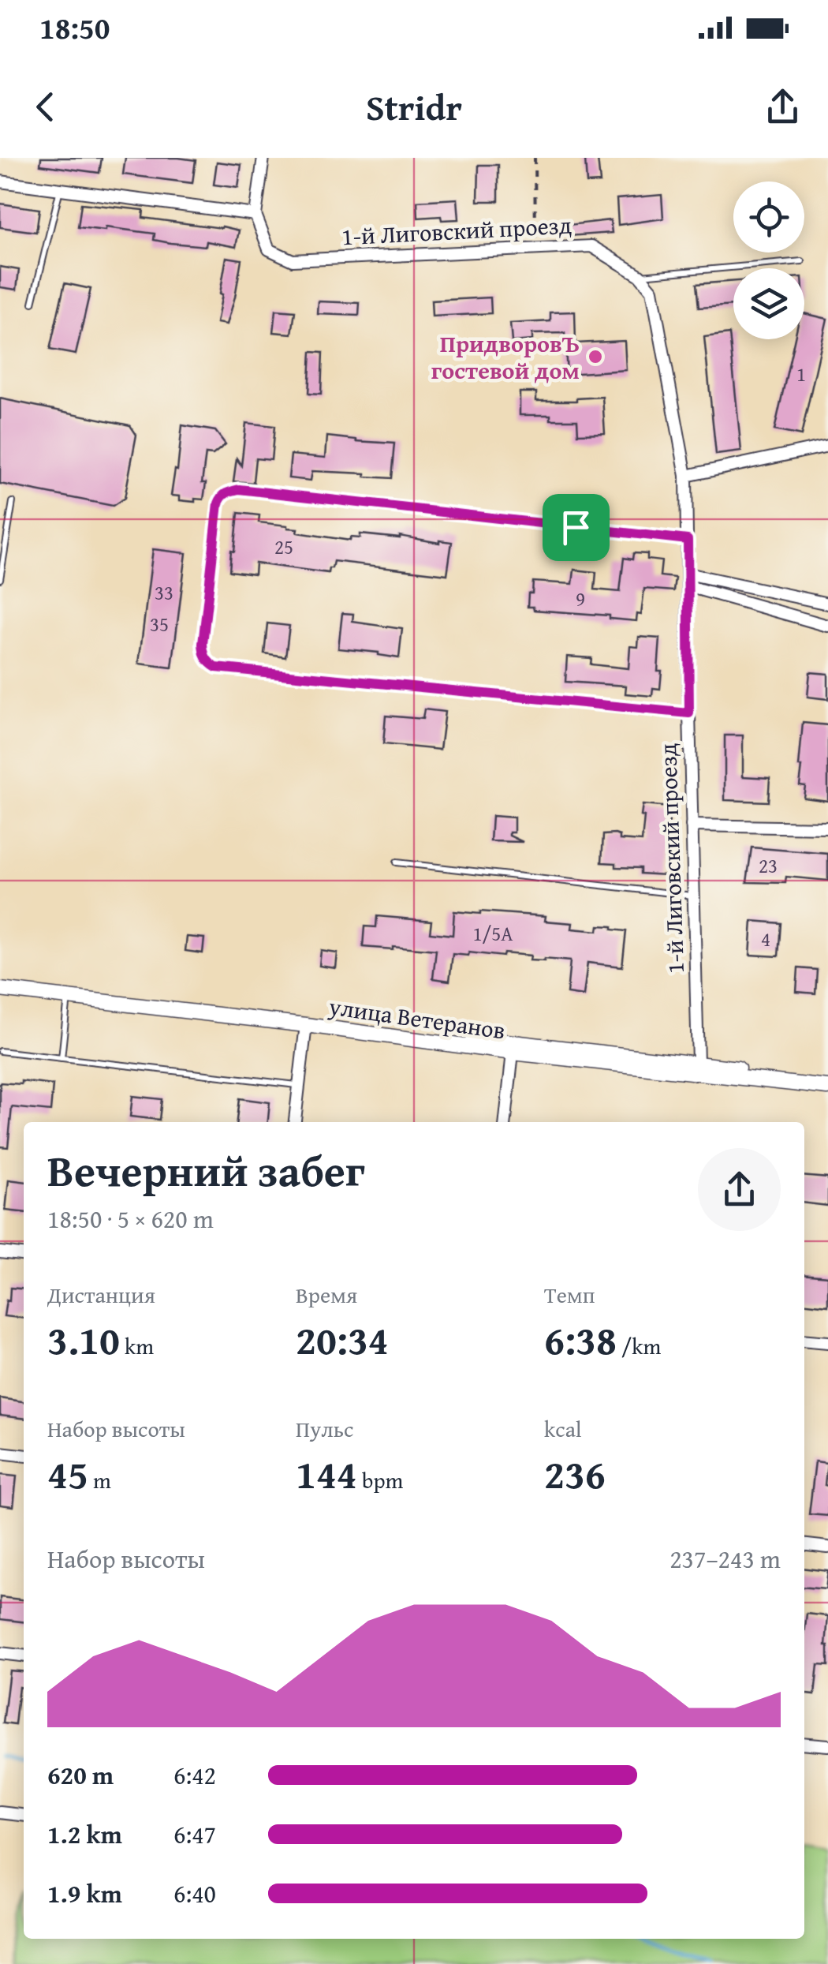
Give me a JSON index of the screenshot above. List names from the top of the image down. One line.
{"streets":{"street":["1-й Лиговский проезд","улица Ветеранов"]},"crossings":[["1-й Лиговский проезд","улица Ветеранов"]],"places":["ПридворовЪ гостевой дом"],"house_numbers":["1","25","33","9","35","23","1/5А","4"],"page":{"status":"18:50","header":"Stridr","heading":["Вечерний забег","18:50 · 5 × 620 m"],"stats":[["Дистанция","3.10 km"],["Время","20:34"],["Темп","6:38 /km"],["Набор высоты","45 m"],["Пульс","144 bpm"],["kcal","236"]],"chart":["Набор высоты","237–243 m"],"list":[{"name":"620 m","note":"6:42"},{"name":"1.2 km","note":"6:47"},{"name":"1.9 km","note":"6:40"}]}}
